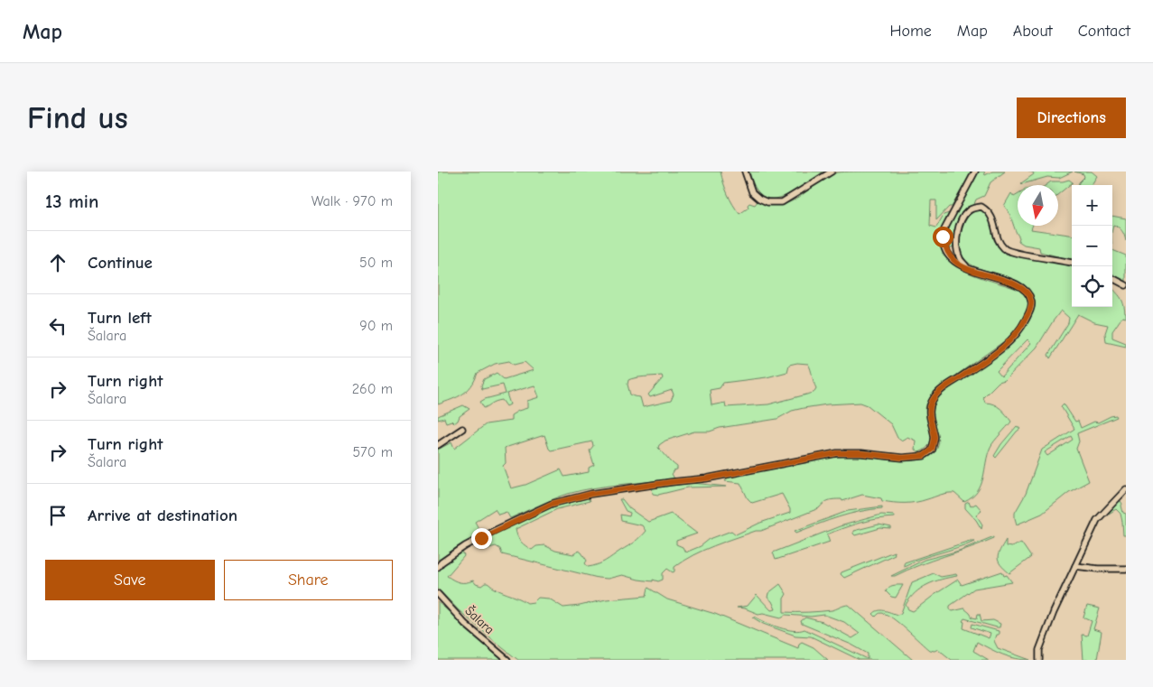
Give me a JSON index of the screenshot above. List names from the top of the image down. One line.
{"streets":{"street":["Šalara"]},"north":"bottom","page":{"header":"Map","nav":["Home","Map","About","Contact"],"buttons":["Directions",["Save","Share"]],"title":"Find us","heading":["13 min","Walk · 970 m"],"map_buttons":["+","−"],"list":[["Continue","50 m"],["Turn left","Šalara","90 m"],["Turn right","Šalara","260 m"],["Turn right","Šalara","570 m"],"Arrive at destination"]}}
